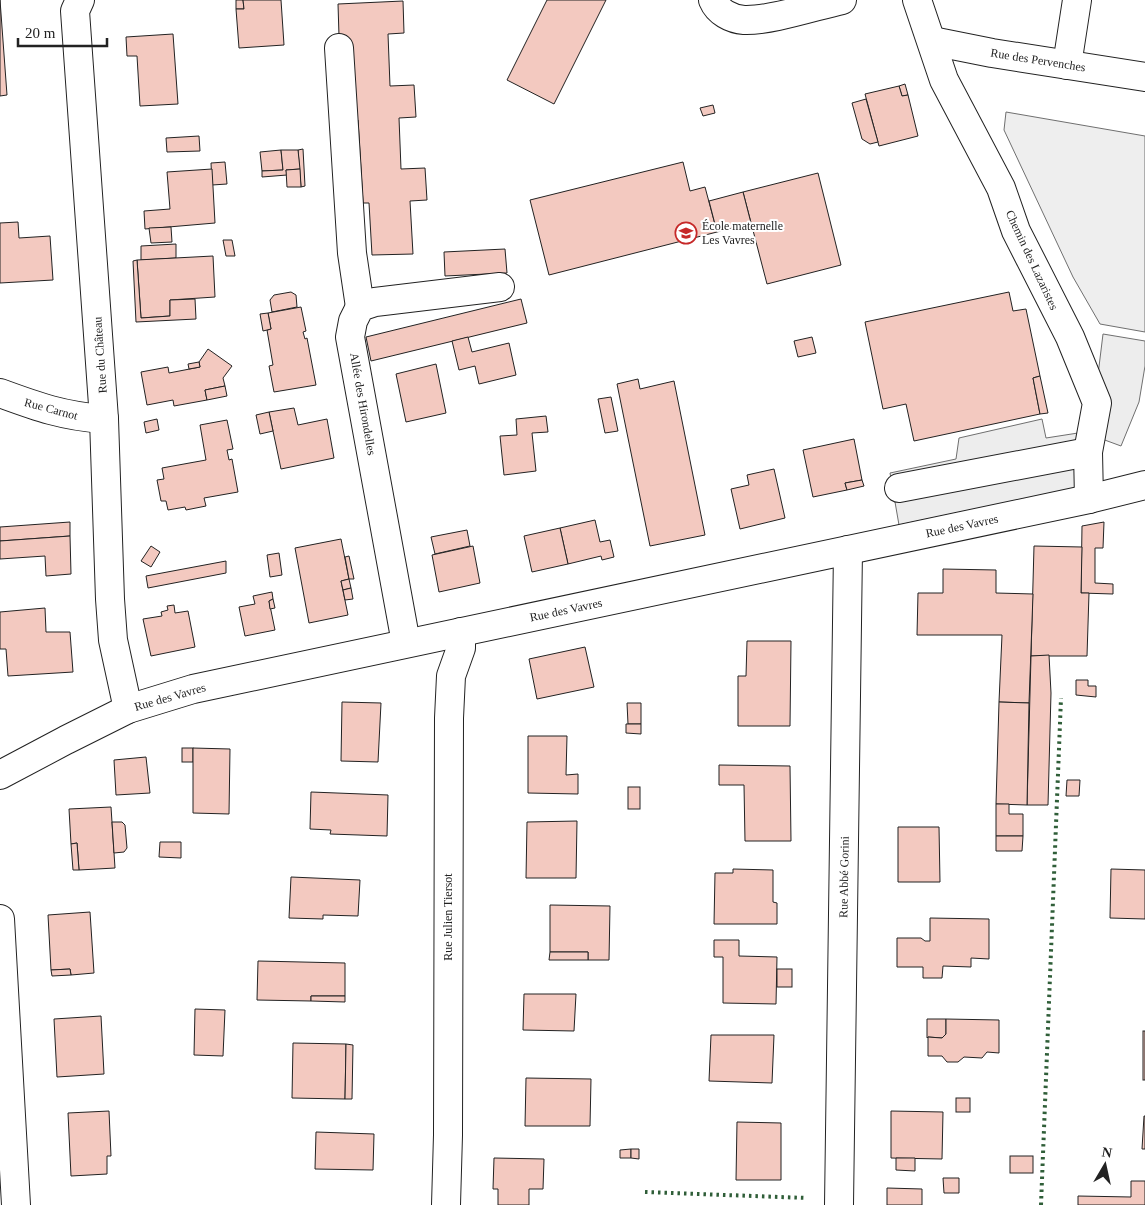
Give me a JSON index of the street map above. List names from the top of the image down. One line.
{"streets":{"street":["Rue des Pervenches","Chemin des Lazaristes","Rue du Château","Allée des Hirondelles","Rue Carnot","Rue des Vavres","Rue Abbé Gorini","Rue Julien Tiersot"]},"crossings":[["Rue des Pervenches","Chemin des Lazaristes"],["Chemin des Lazaristes","Rue des Vavres"],["Rue du Château","Rue Carnot"],["Rue du Château","Rue des Vavres"],["Allée des Hirondelles","Rue des Vavres"],["Rue des Vavres","Rue Abbé Gorini"],["Rue des Vavres","Rue Julien Tiersot"]],"places":{"school or university":["École maternelle Les Vavres"]},"scale_bar":"20 m","north":"top"}
